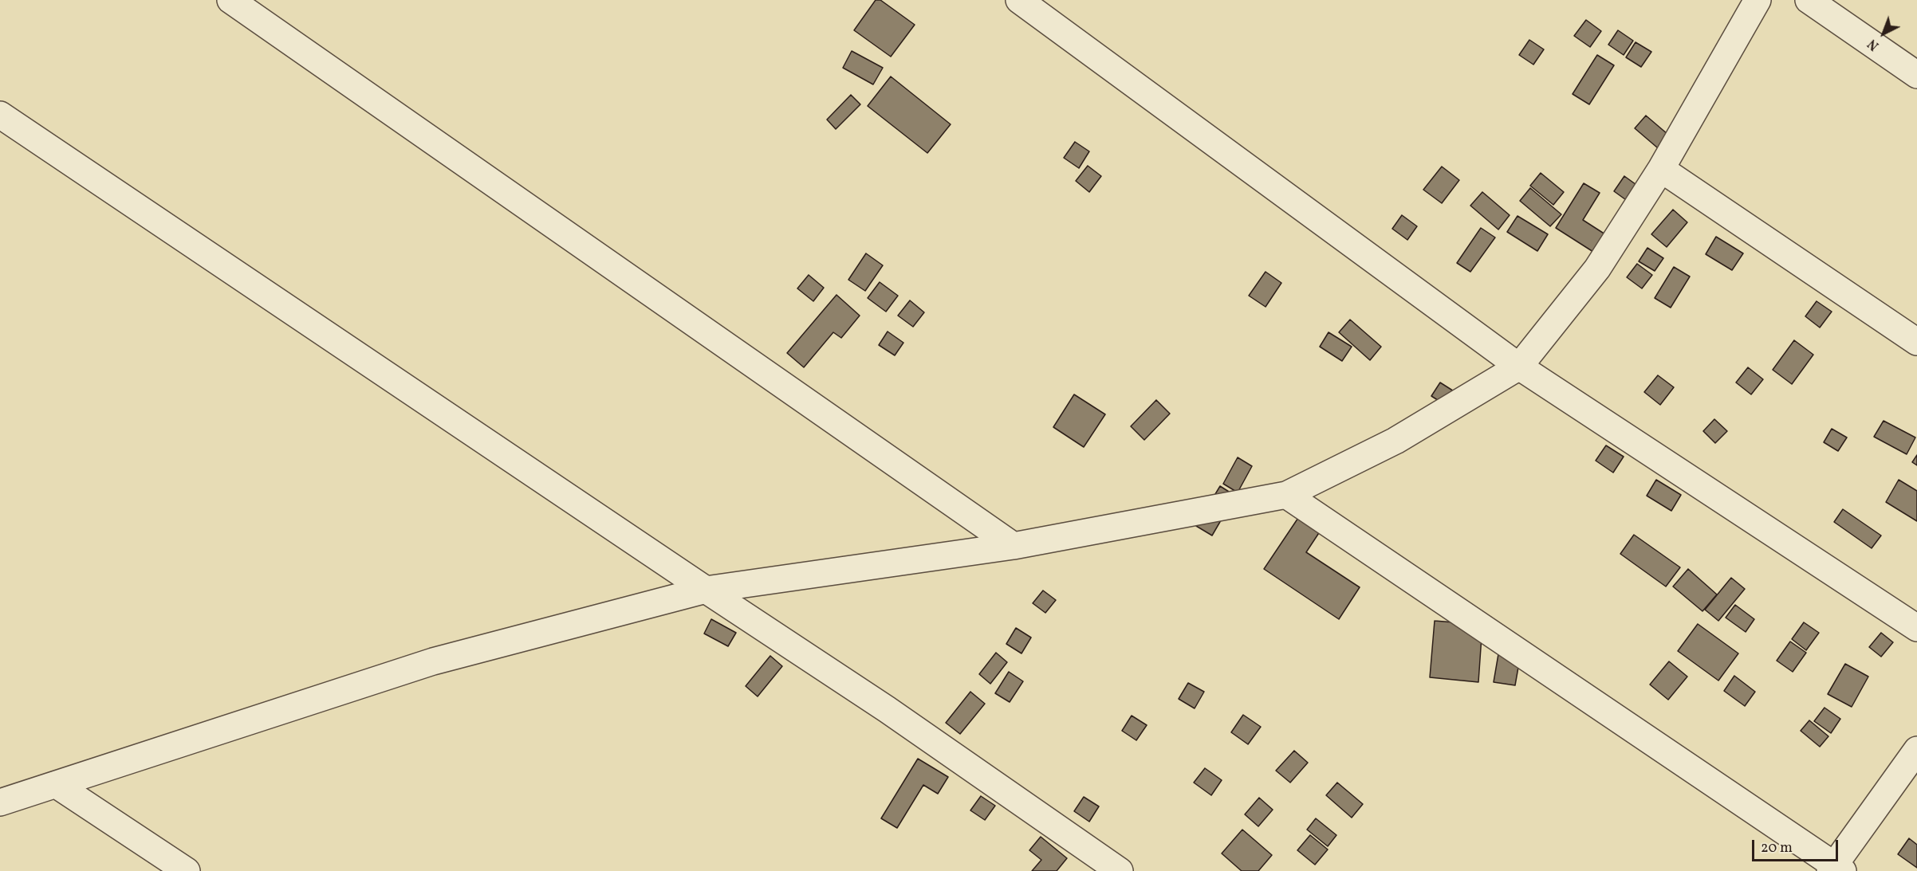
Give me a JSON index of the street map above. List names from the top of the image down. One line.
{"scale_bar":"20 m","north":"bottom left"}
